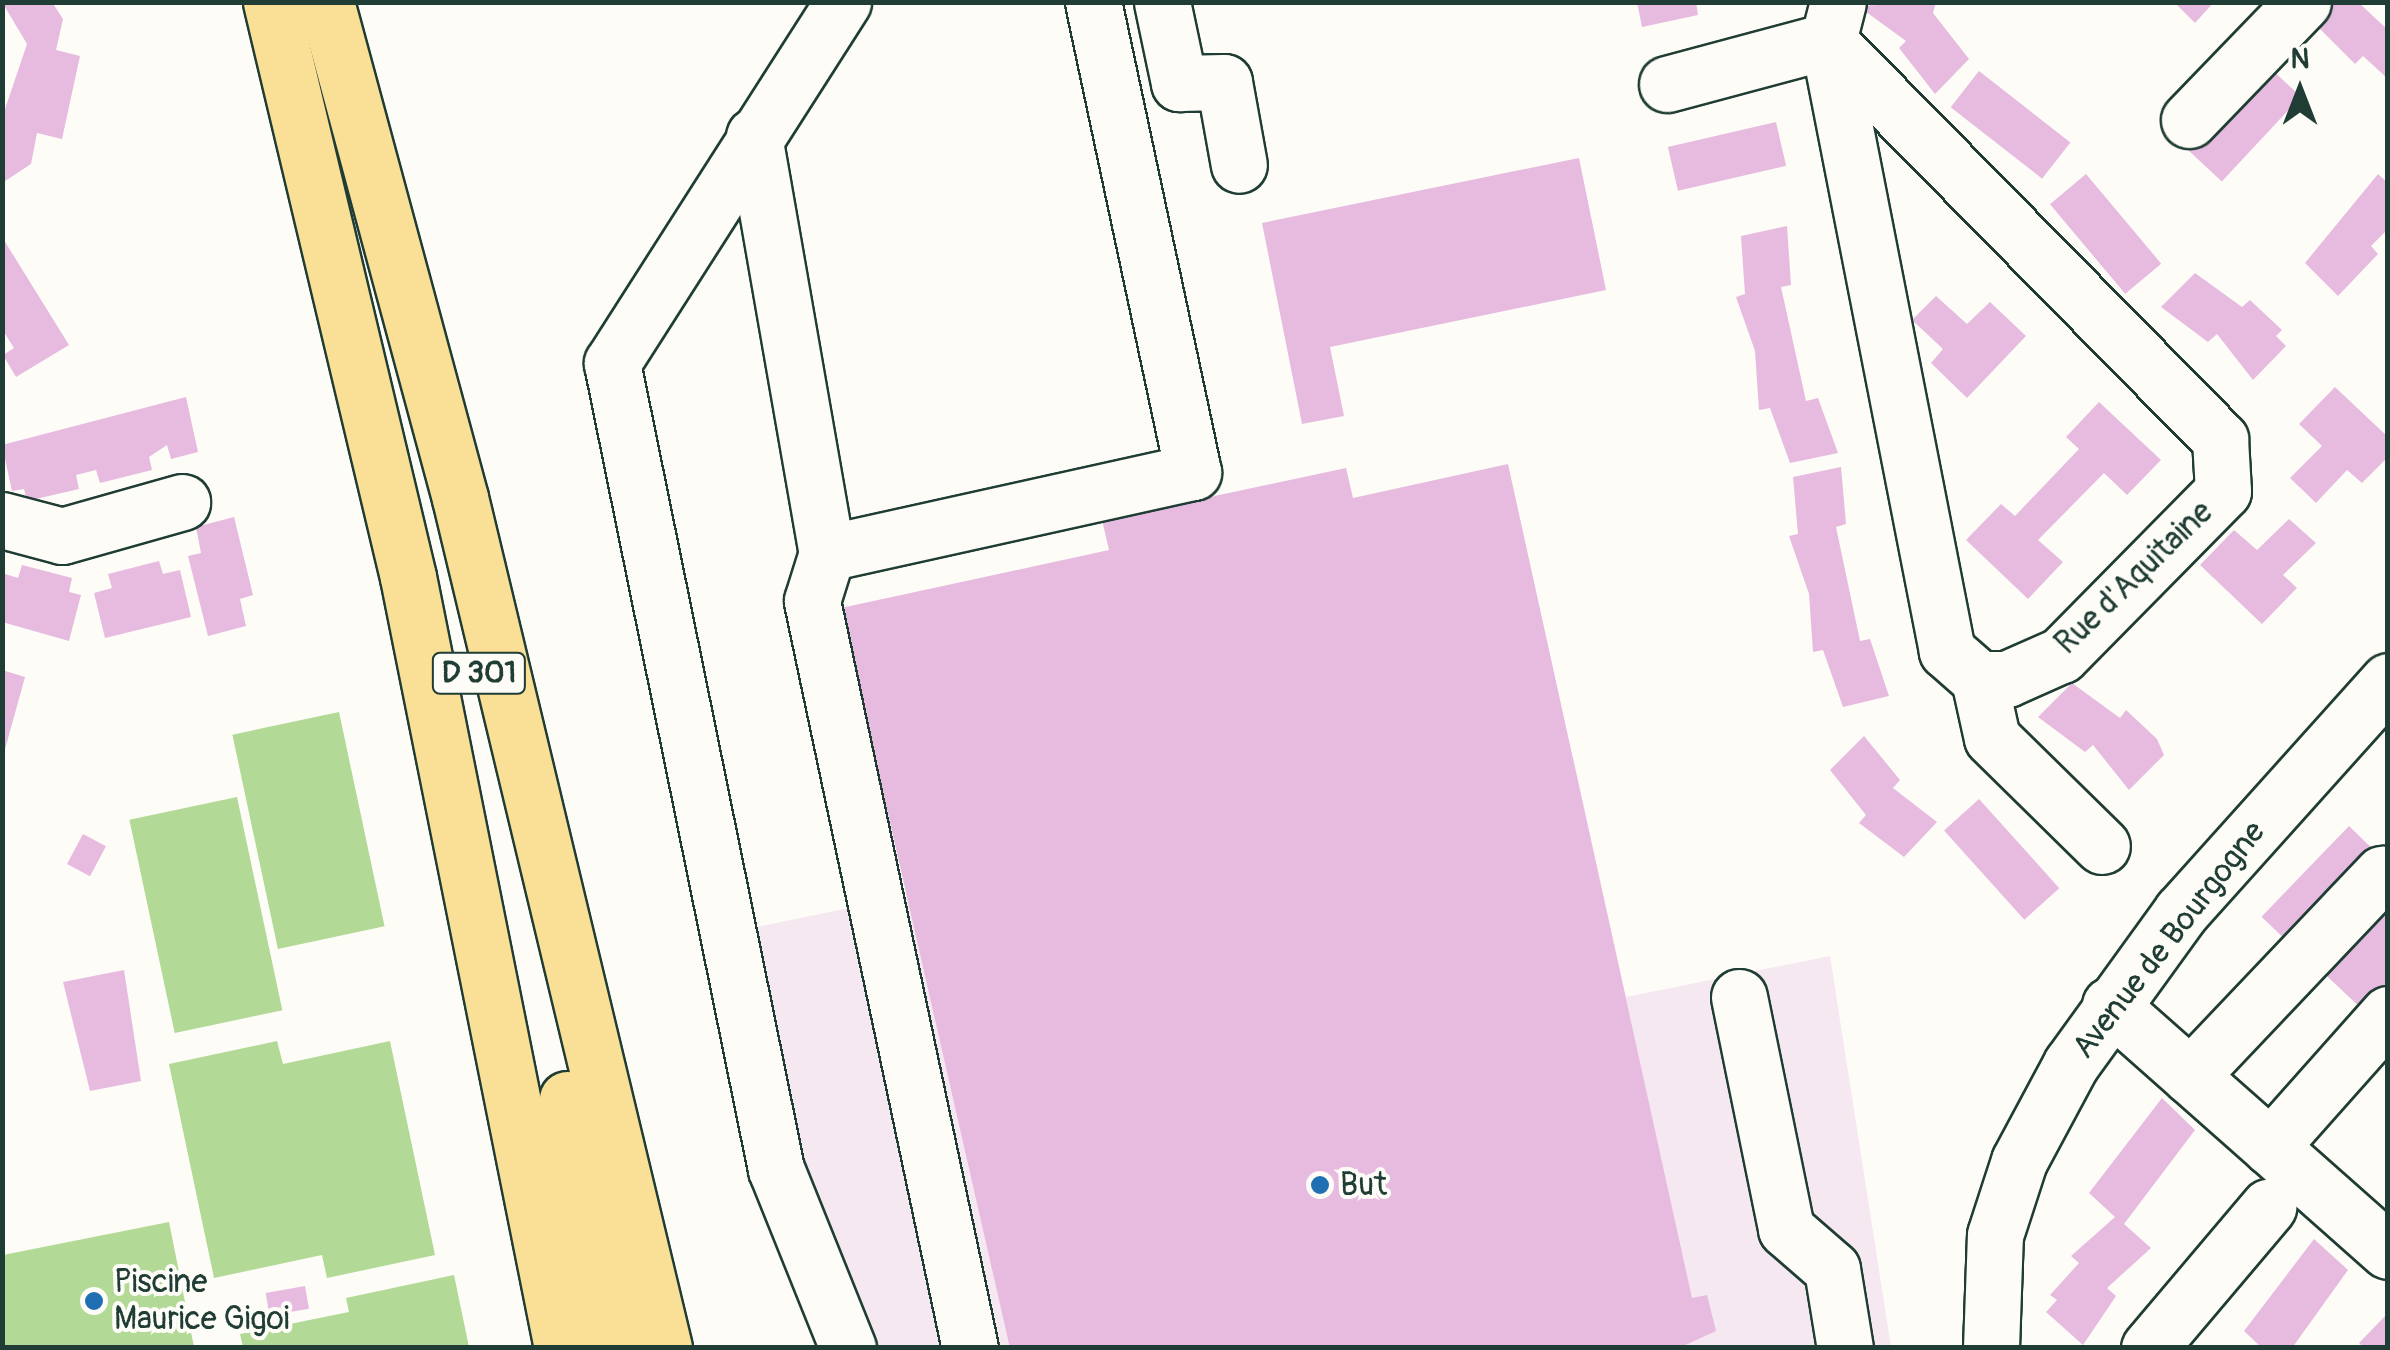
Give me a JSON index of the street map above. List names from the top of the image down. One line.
{"streets":{"highway":["D 301"],"street":["Rue d'Aquitaine","Avenue de Bourgogne"]},"places":["But","Piscine Maurice Gigoi"],"north":"top"}
